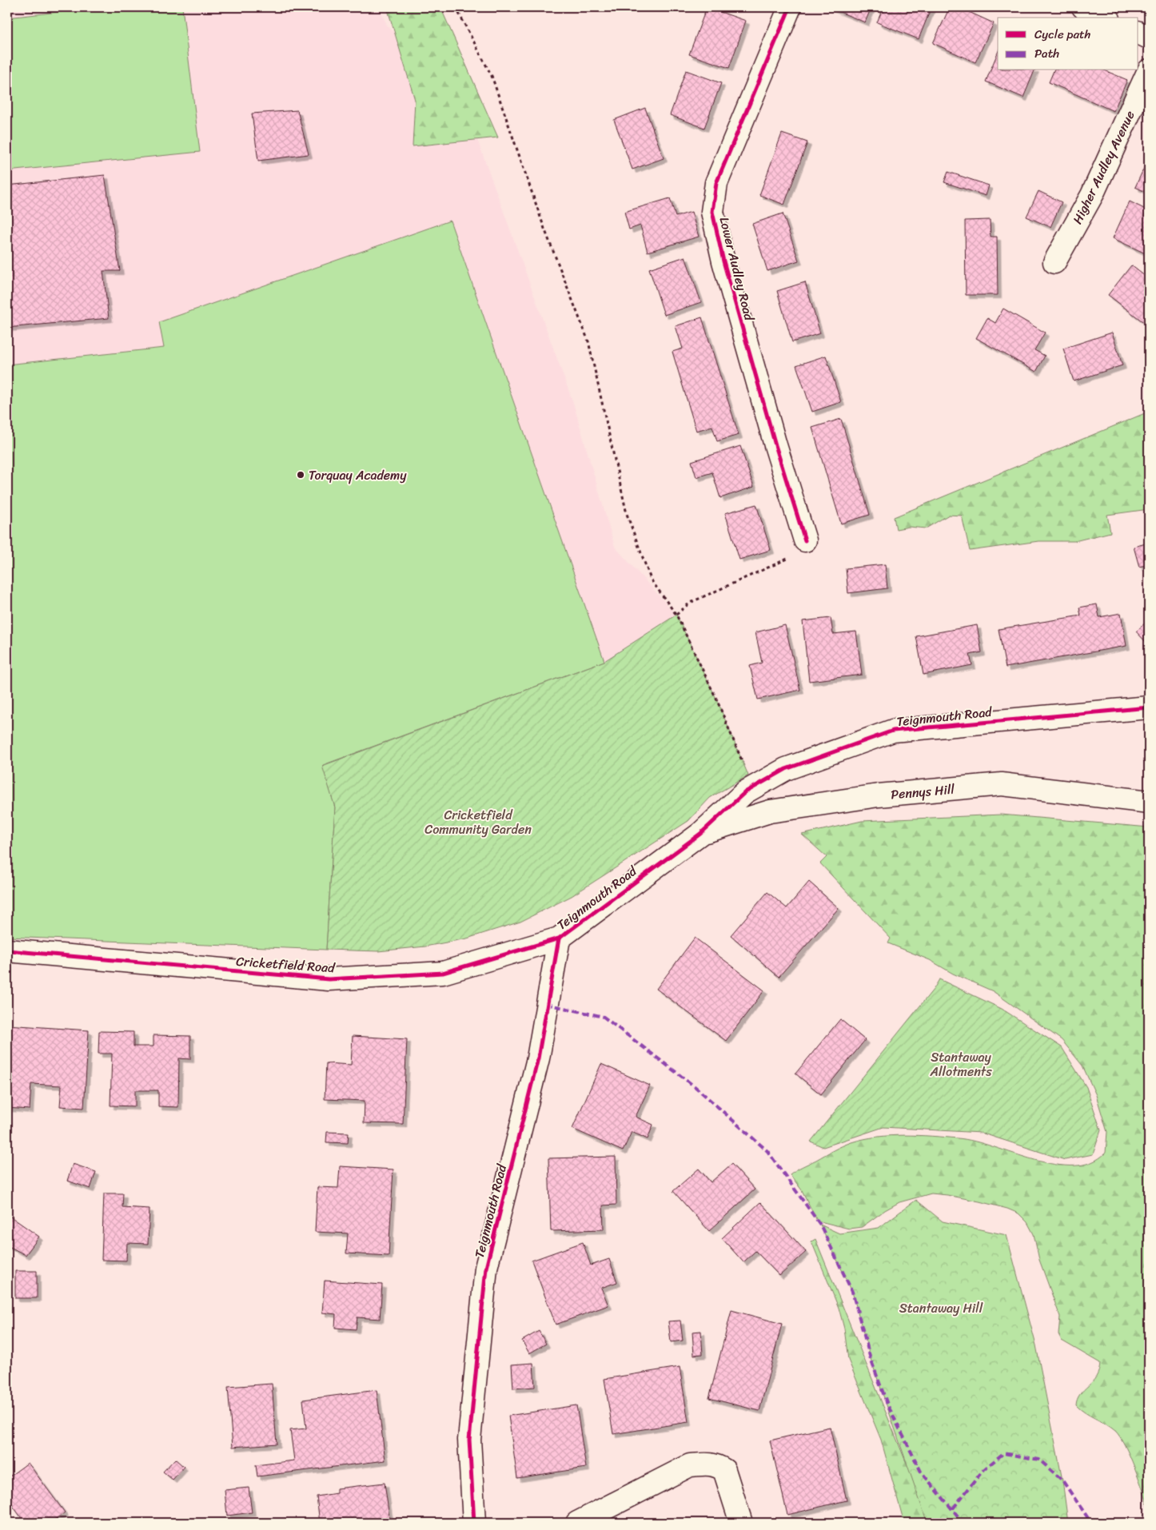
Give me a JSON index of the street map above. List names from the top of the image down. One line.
{"streets":{"street":["Higher Audley Avenue","Lower Audley Road","Teignmouth Road","Pennys Hill","Cricketfield Road"]},"crossings":[["Teignmouth Road","Pennys Hill"],["Teignmouth Road","Cricketfield Road"]],"parks":["Cricketfield Community Garden","Stantaway Allotments","Stantaway Hill"],"places":["Torquay Academy"],"legend":["Cycle path","Path"]}
